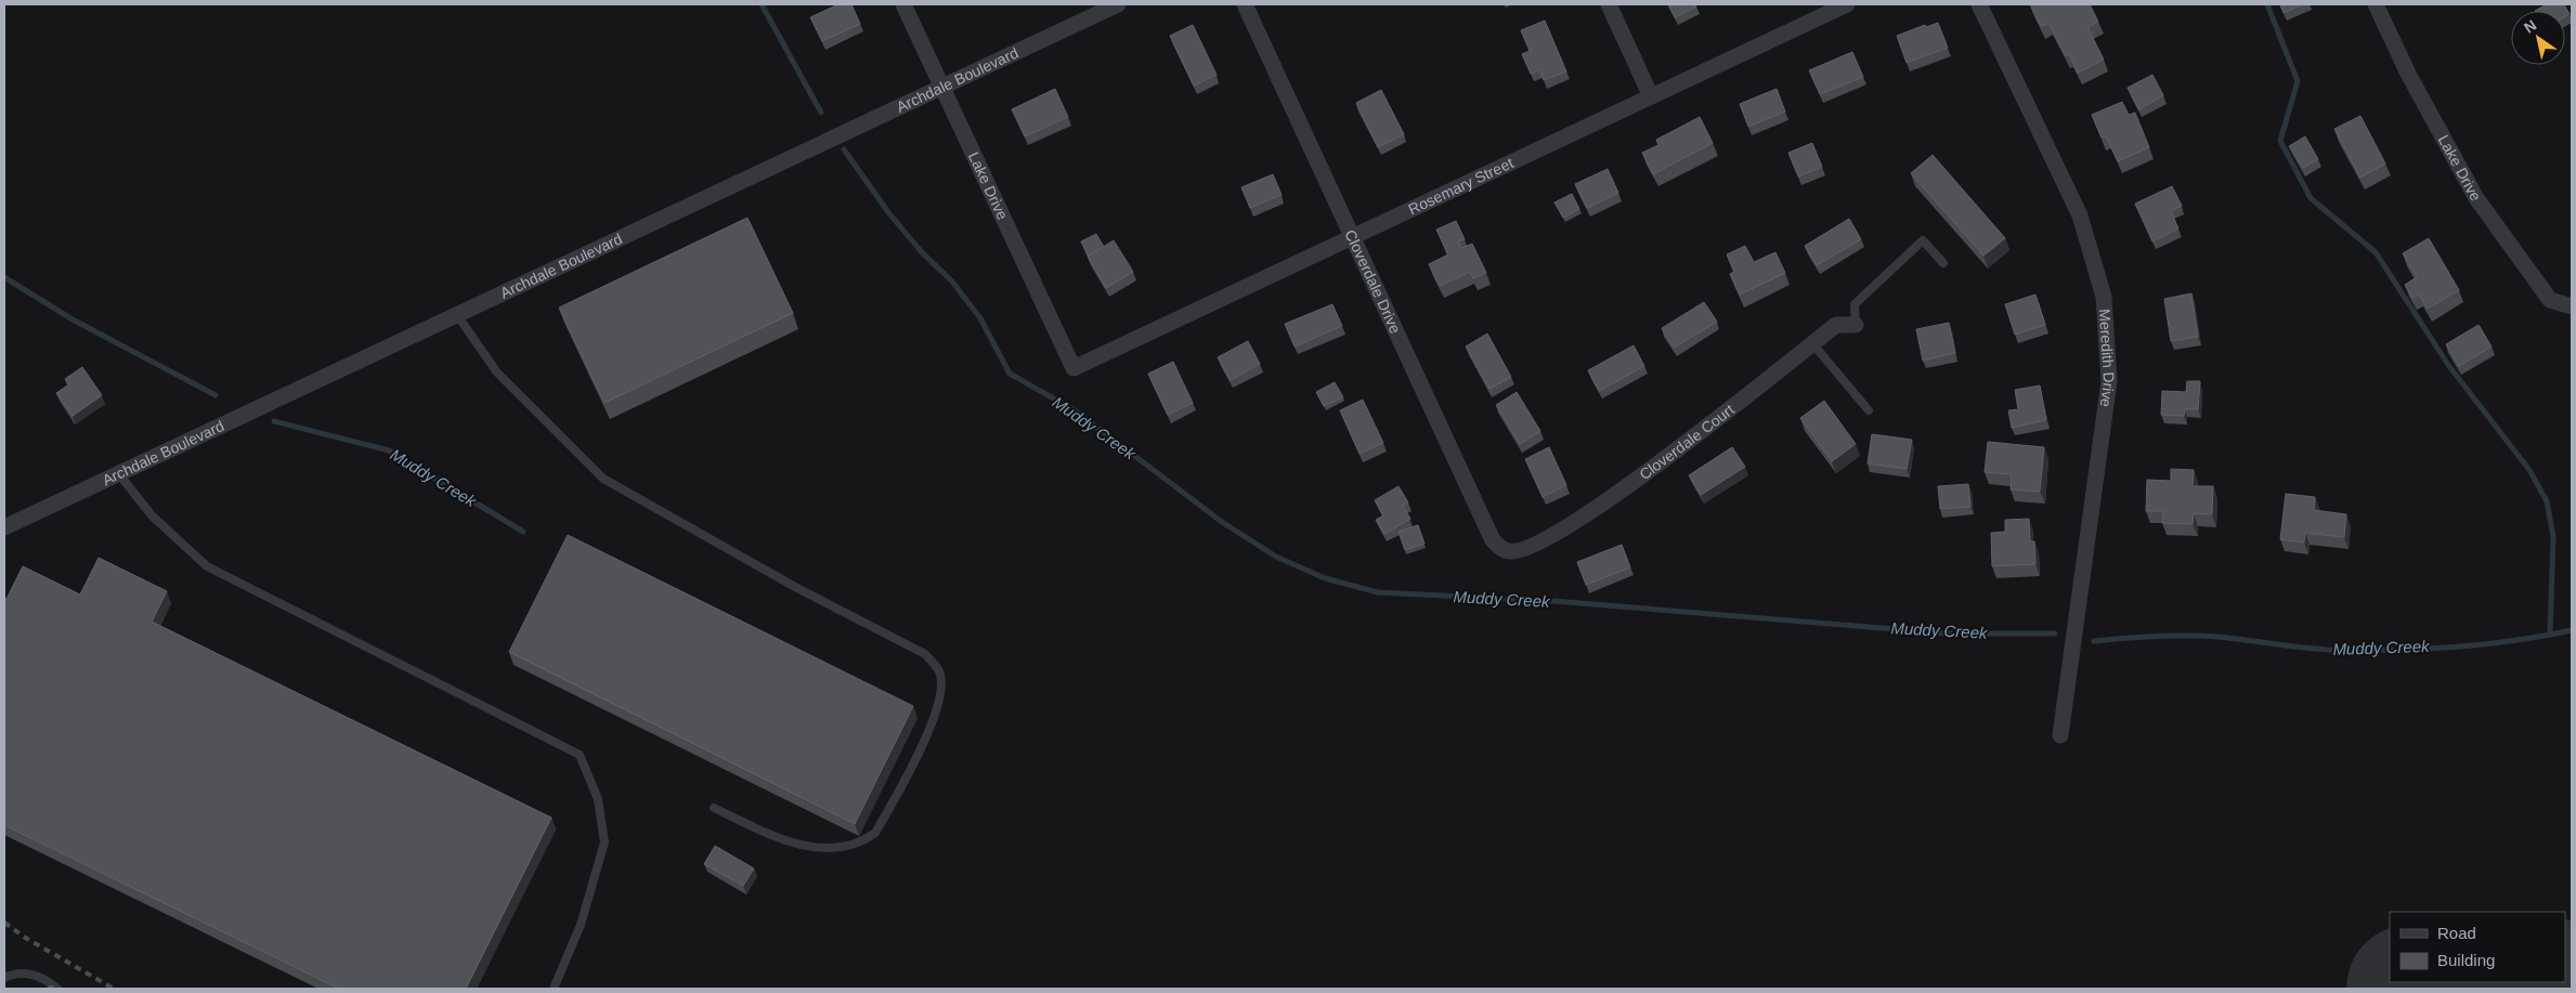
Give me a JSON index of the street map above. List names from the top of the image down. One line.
{"streets":{"street":["Archdale Boulevard","Lake Drive","Rosemary Street","Cloverdale Drive","Meredith Drive","Cloverdale Court"]},"crossings":[["Archdale Boulevard","Lake Drive"],["Lake Drive","Rosemary Street"],["Rosemary Street","Cloverdale Drive"],["Cloverdale Drive","Cloverdale Court"]],"water":["Muddy Creek"],"legend":["Road","Building"],"north":"top left"}
